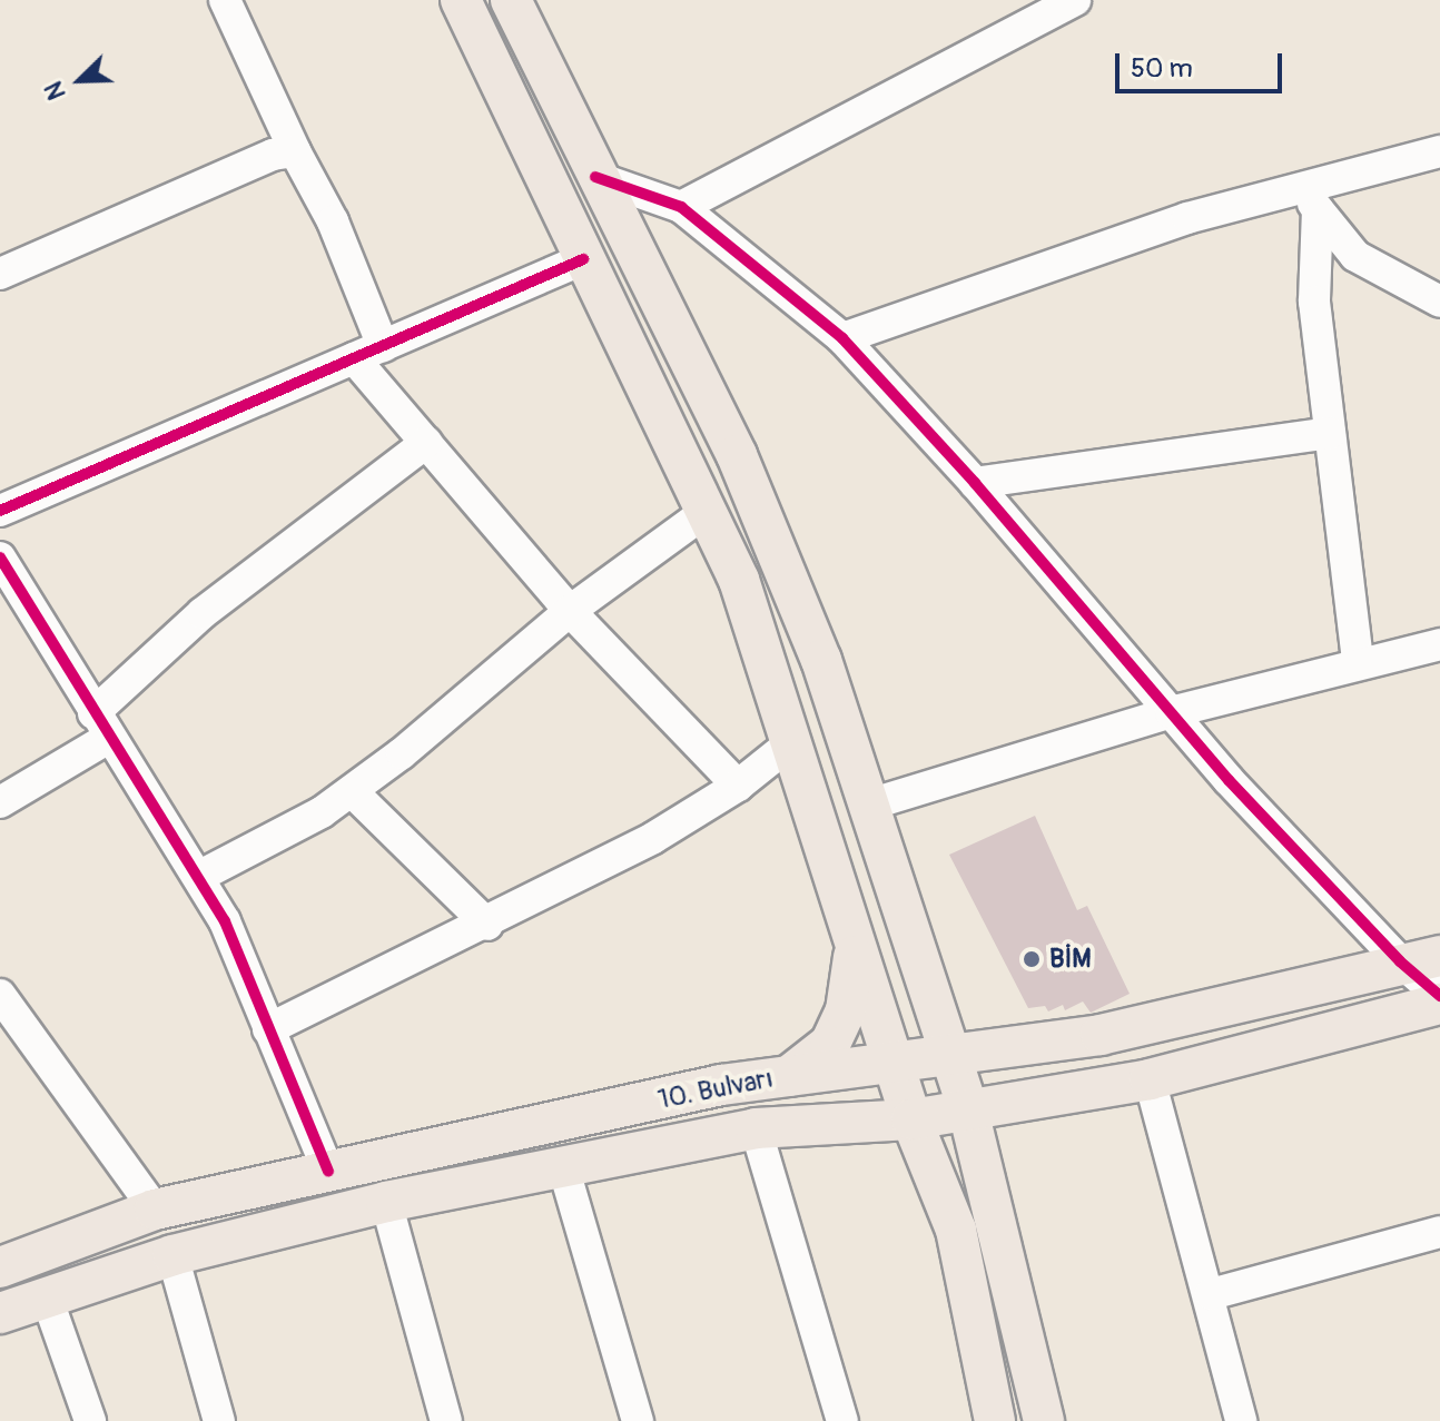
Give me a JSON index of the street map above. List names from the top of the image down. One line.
{"streets":{"main road":["10. Bulvarı"]},"places":["BİM"],"scale_bar":"50 m","north":"bottom left"}
